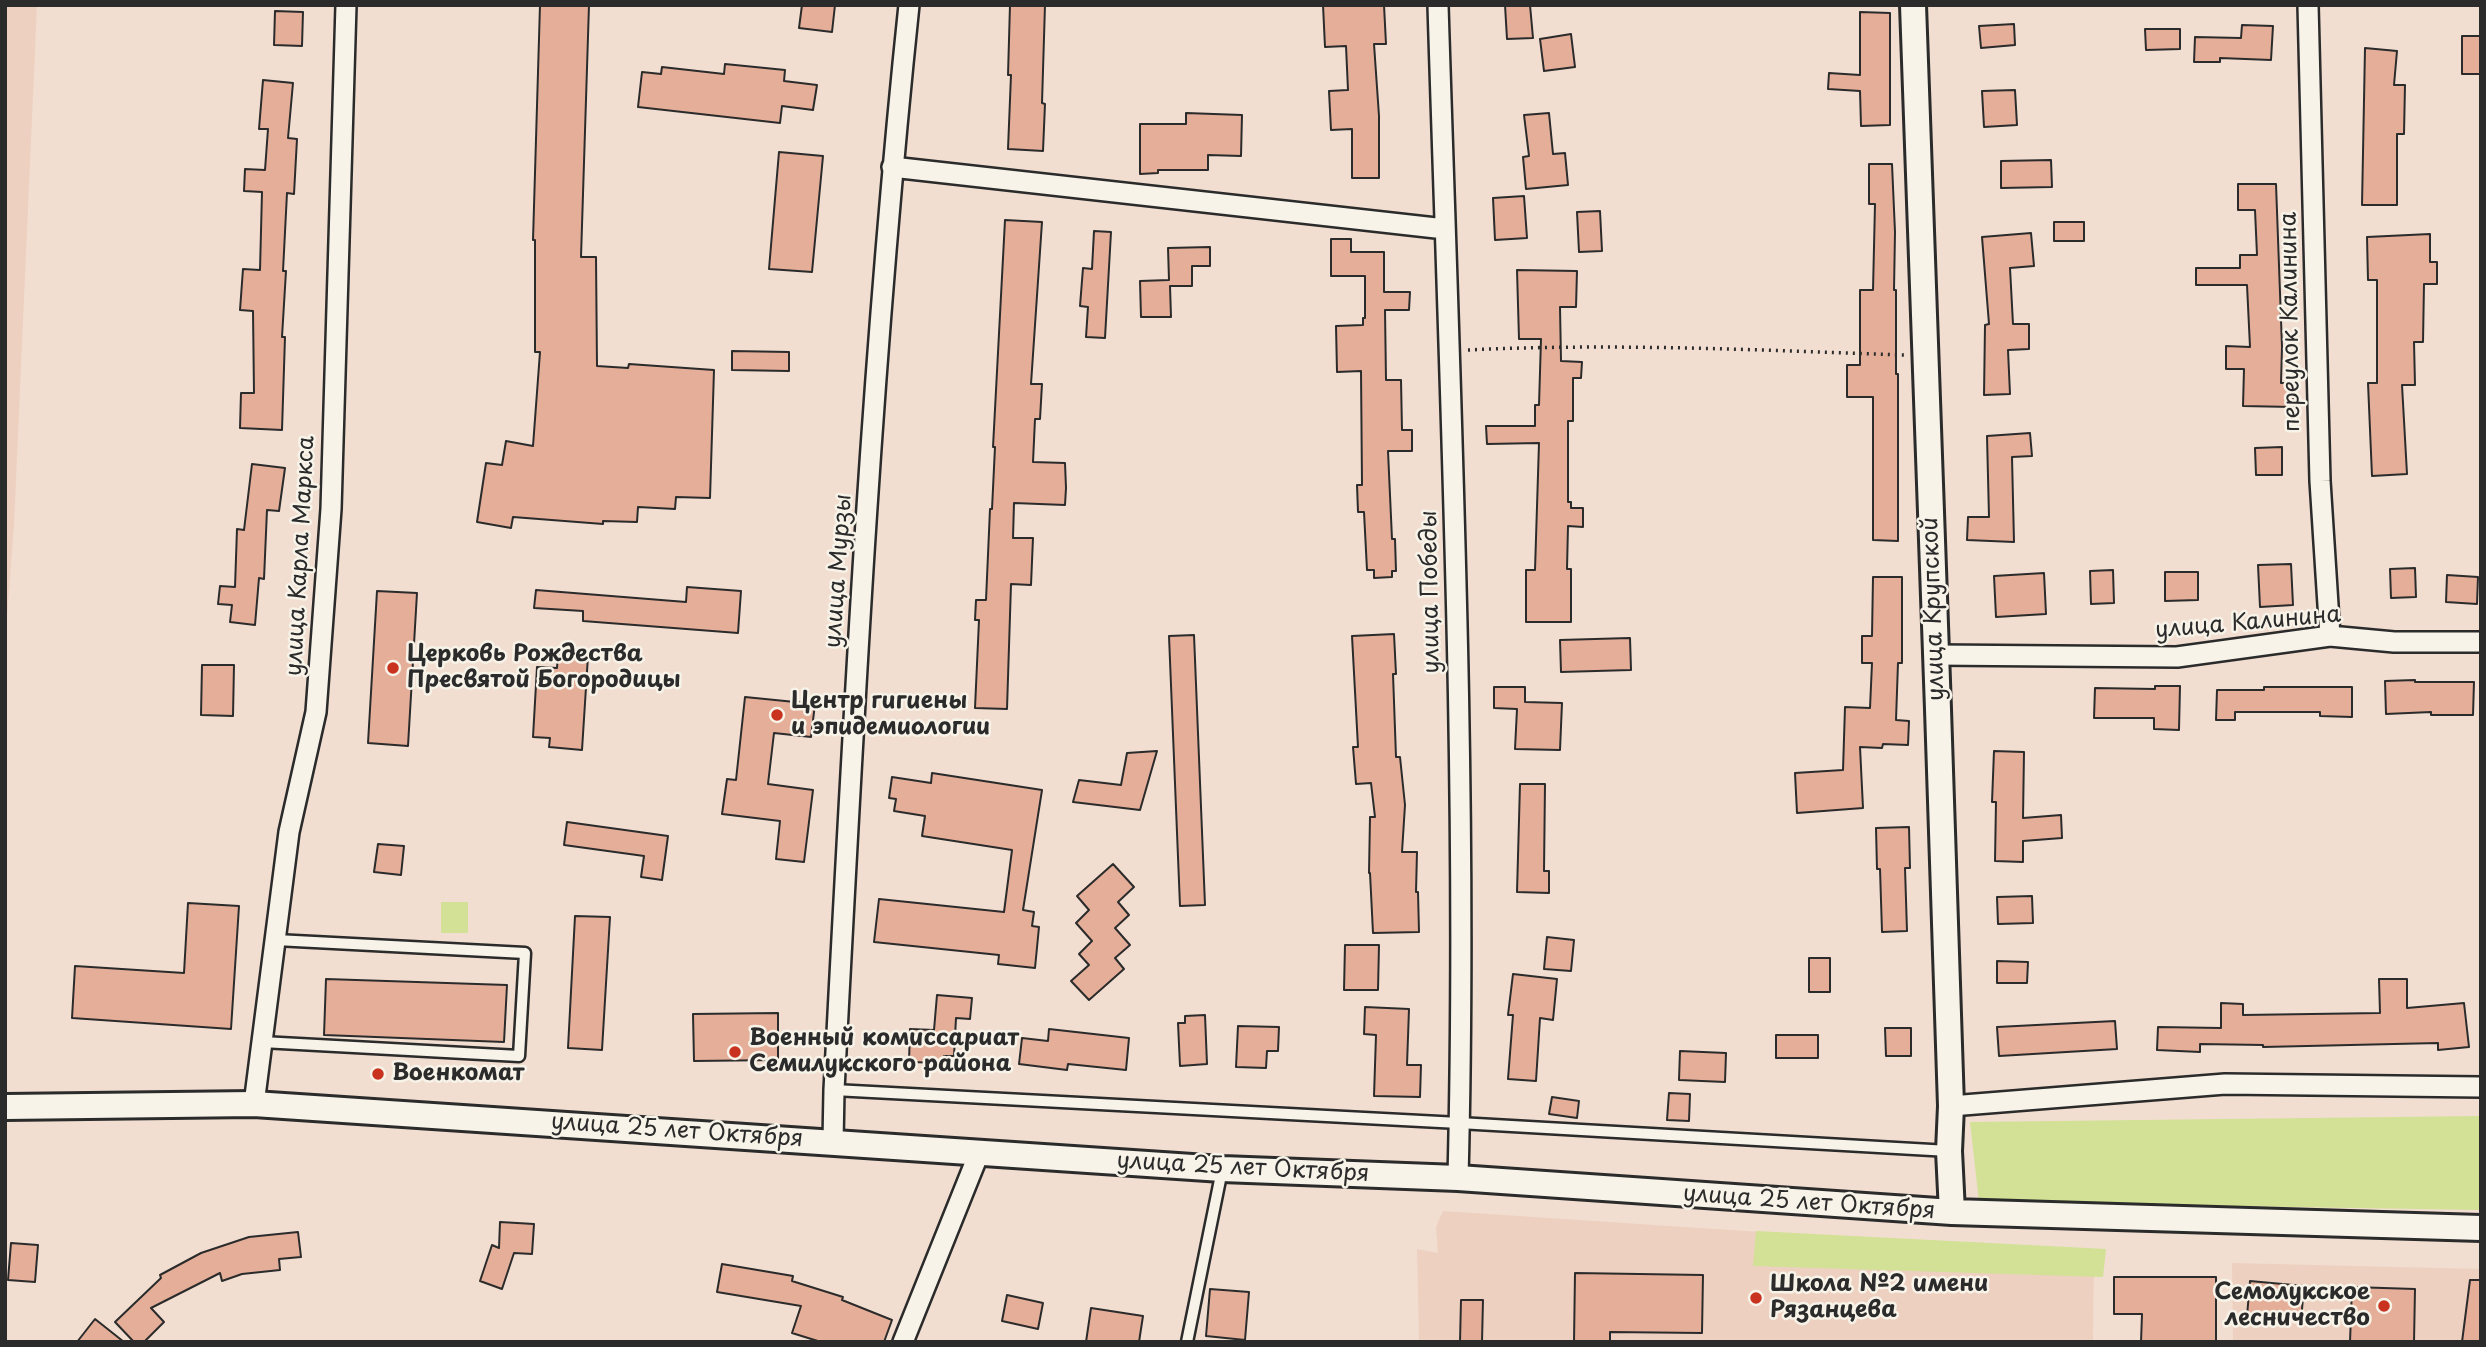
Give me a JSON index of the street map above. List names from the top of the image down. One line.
{"streets":{"street":["переулок Калинина","улица Карла Маркса","улица Мурзы","улица Победы","улица Крупской","улица Калинина","улица 25 лет Октября"]},"crossings":[["переулок Калинина","улица Калинина"],["улица Карла Маркса","улица 25 лет Октября"],["улица Мурзы","улица 25 лет Октября"],["улица Победы","улица 25 лет Октября"],["улица Крупской","улица Калинина"],["улица Крупской","улица 25 лет Октября"]],"places":["Церковь Рождества Пресвятой Богородицы","Центр гигиены и эпидемиологии","Военный комиссариат Семилукского района","Военкомат","Школа №2 имени Рязанцева","Семолукское лесничество"]}
